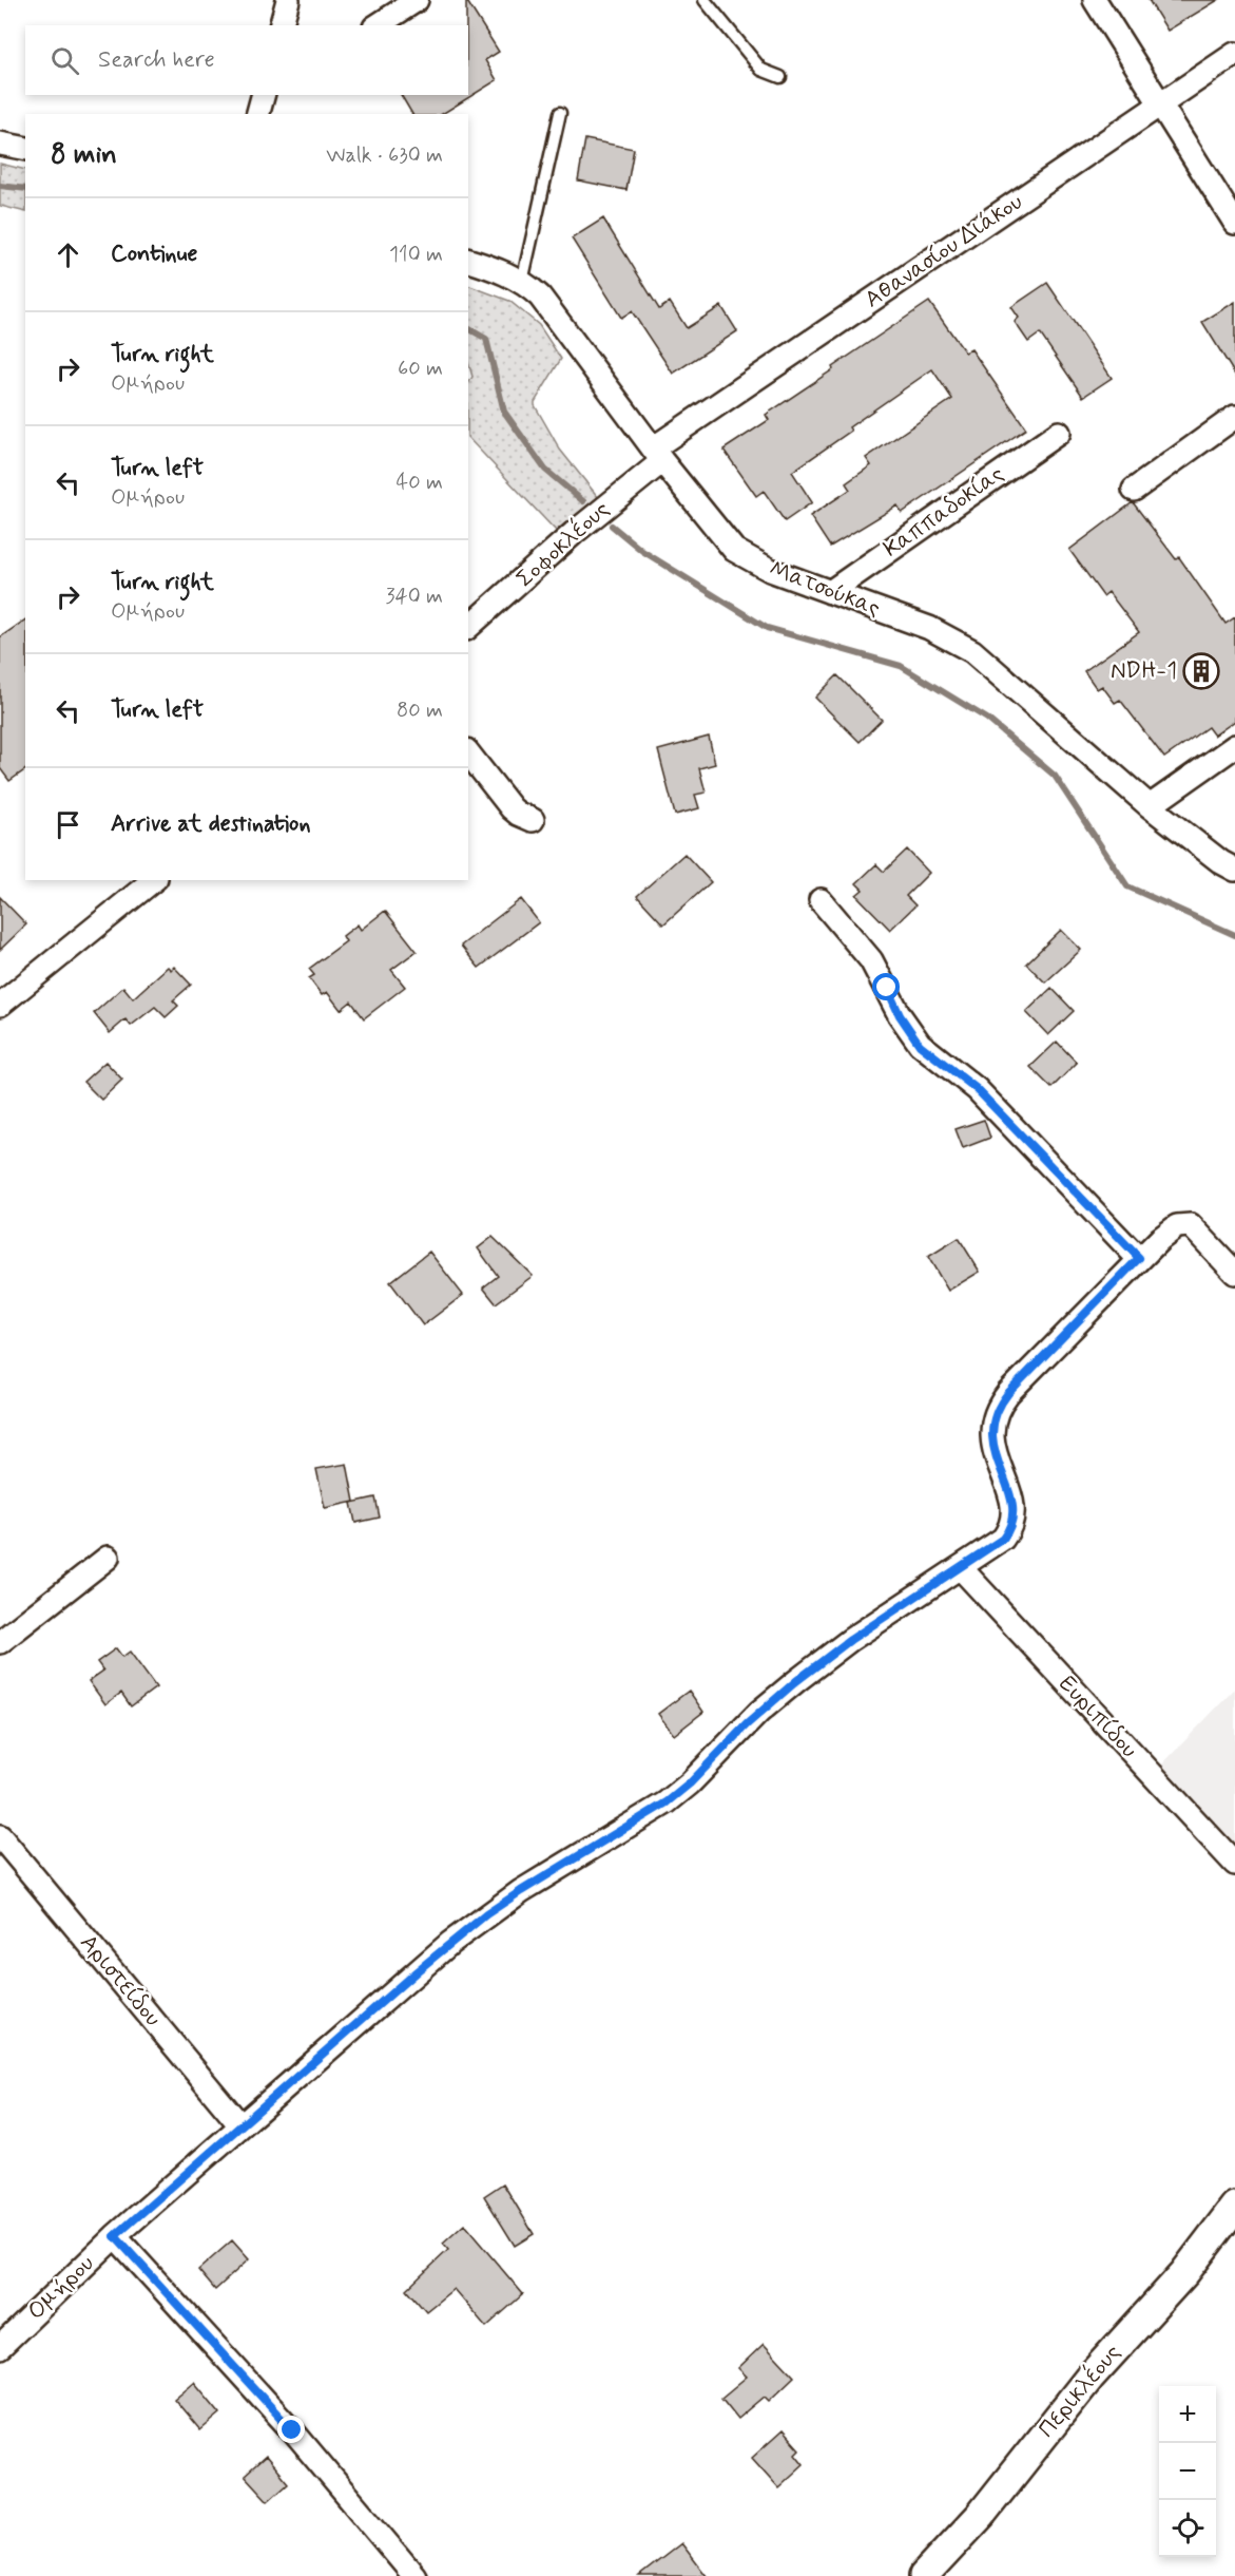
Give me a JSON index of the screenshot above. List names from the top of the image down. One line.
{"streets":{"street":["Αθανασίου Διάκου","Καππαδοκίας","Σοφοκλέους","Ματσούκας","Ευριπίδου","Αριστείδου","Ομήρου","Περικλέους"]},"crossings":[["Αθανασίου Διάκου","Σοφοκλέους"],["Αθανασίου Διάκου","Ματσούκας"],["Καππαδοκίας","Ματσούκας"],["Σοφοκλέους","Ματσούκας"],["Ευριπίδου","Ομήρου"],["Αριστείδου","Ομήρου"]],"places":{"building":["NDH-1"]},"page":{"search":"Search here","heading":["8 min","Walk · 630 m"],"list":[["Continue","110 m"],["Turn right","Ομήρου","60 m"],["Turn left","Ομήρου","40 m"],["Turn right","Ομήρου","340 m"],["Turn left","80 m"],"Arrive at destination"],"map_buttons":["+","−"]}}
